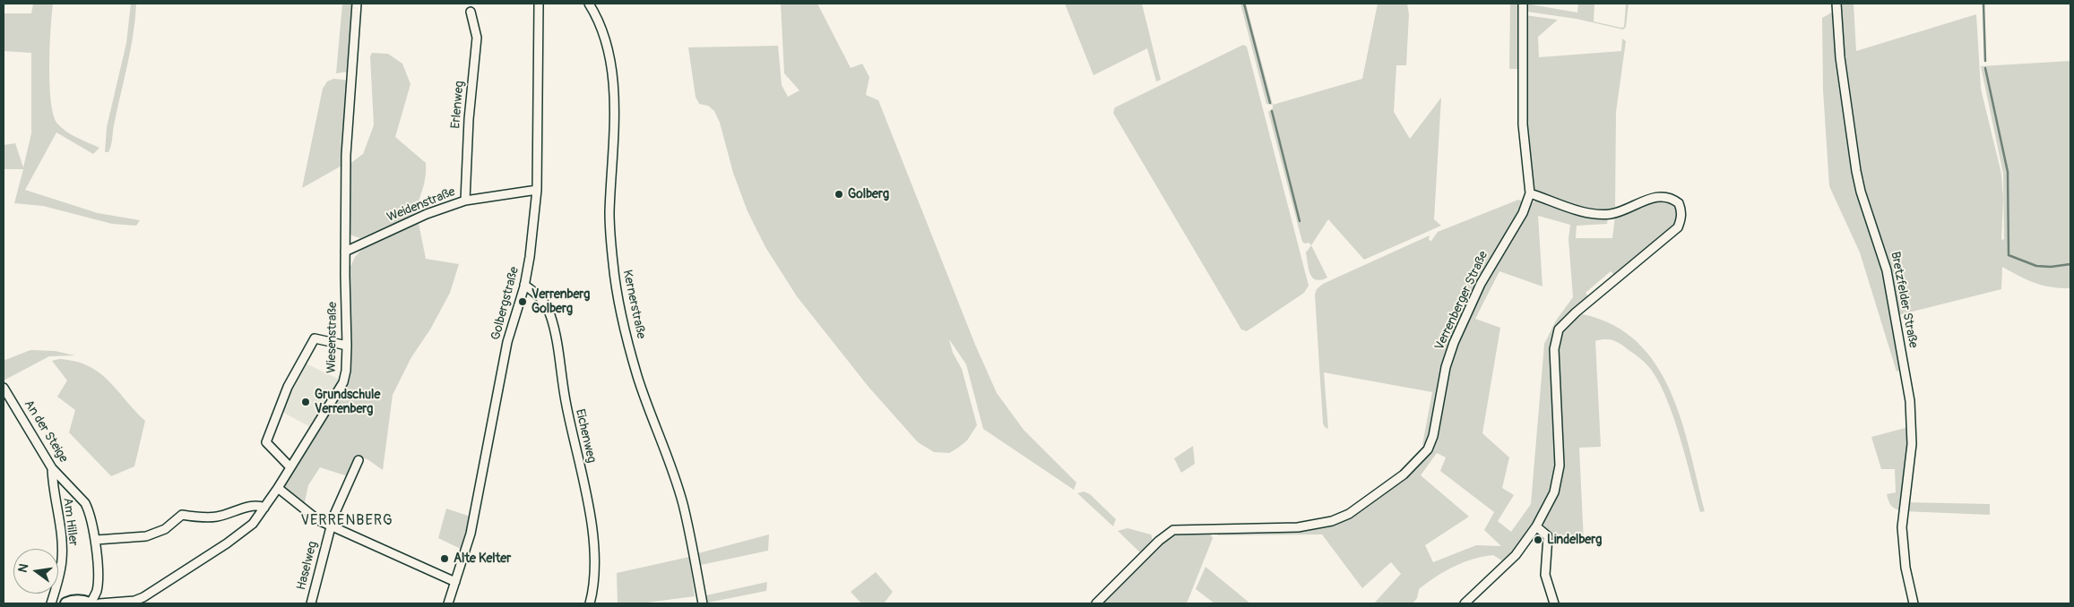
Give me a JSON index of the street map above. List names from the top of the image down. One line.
{"streets":{"street":["Erlenweg","Weidenstraße","Bretzfelder Straße","Verrenberger Straße","Golbergstraße","Kernerstraße","Wiesenstraße","An der Steige","Eichenweg","Am Hiller","Haselweg"]},"crossings":[["Erlenweg","Weidenstraße"],["Weidenstraße","Golbergstraße"],["Weidenstraße","Wiesenstraße"],["Golbergstraße","Eichenweg"],["An der Steige","Am Hiller"]],"districts":["VERRENBERG"],"places":["Golberg","Verrenberg Golberg","Grundschule Verrenberg","Lindelberg","Alte Kelter"],"north":"left"}
